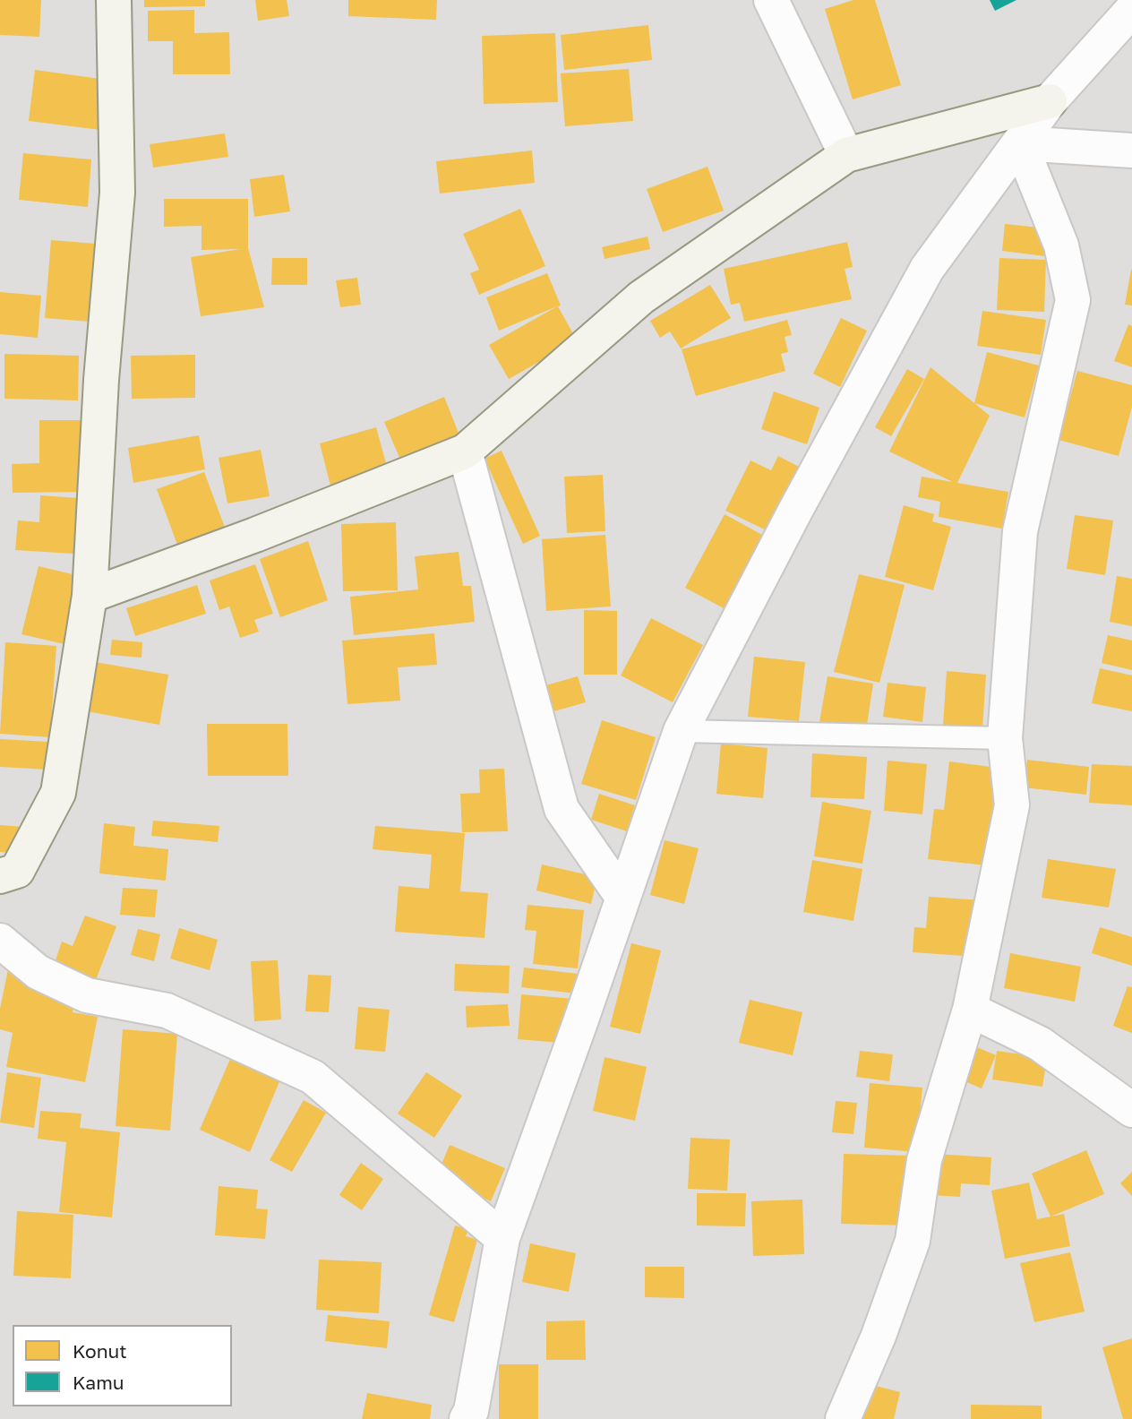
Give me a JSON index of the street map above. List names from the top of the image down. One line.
{"legend":["Konut","Kamu"]}
